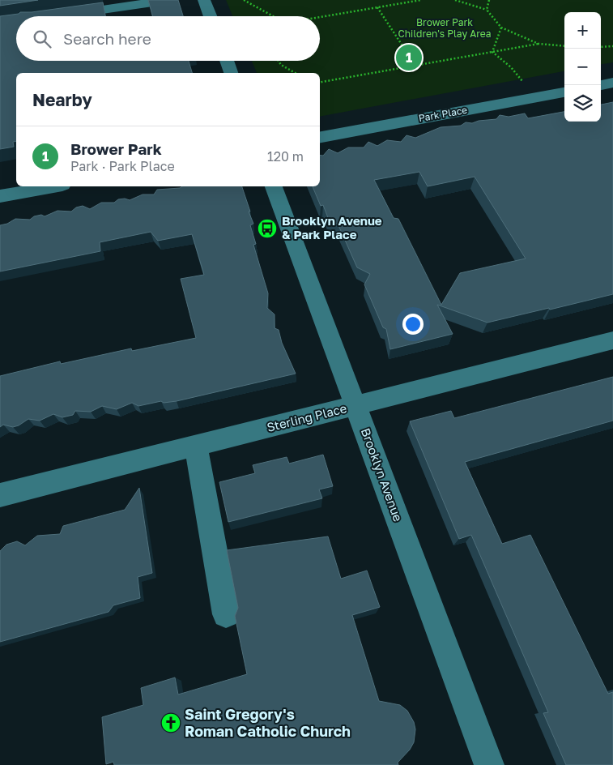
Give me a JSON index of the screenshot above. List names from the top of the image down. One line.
{"streets":{"street":["Park Place","Sterling Place","Brooklyn Avenue"]},"crossings":[["Sterling Place","Brooklyn Avenue"]],"parks":["Brower Park Children's Play Area"],"places":{"bus stop":["Brooklyn Avenue & Park Place"],"church":["Saint Gregory's Roman Catholic Church"]},"page":{"map_buttons":["+","−"],"search":"Search here","pins":"1","heading":"Nearby","list":[{"mark":"1","name":"Brower Park","note":"Park · Park Place","value":"120 m"}]}}
